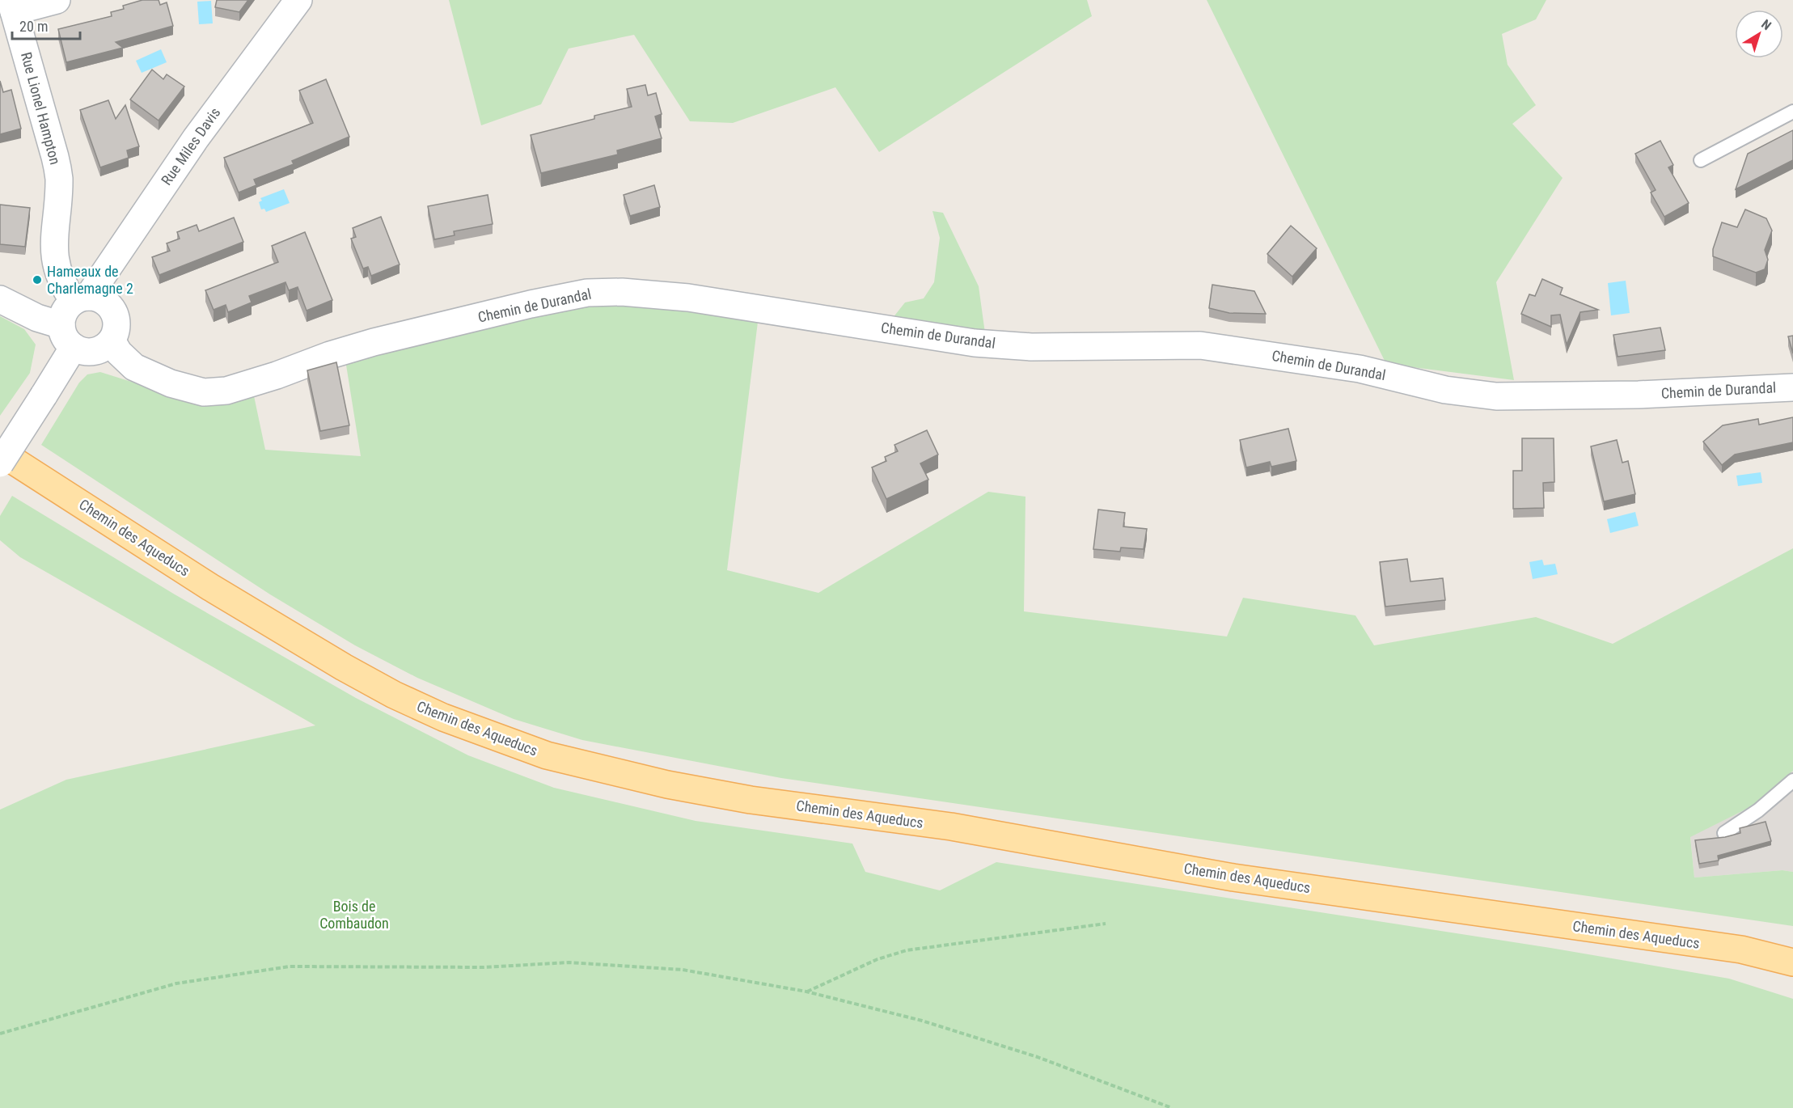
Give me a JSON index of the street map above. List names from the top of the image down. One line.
{"streets":{"main road":["Chemin des Aqueducs"],"street":["Rue Lionel Hampton","Rue Miles Davis","Chemin de Durandal"]},"crossings":[["Rue Lionel Hampton","Rue Miles Davis"],["Rue Lionel Hampton","Chemin de Durandal"],["Rue Miles Davis","Chemin de Durandal"]],"parks":["Bois de Combaudon"],"places":["Hameaux de Charlemagne 2"],"scale_bar":"20 m","north":"top right"}
